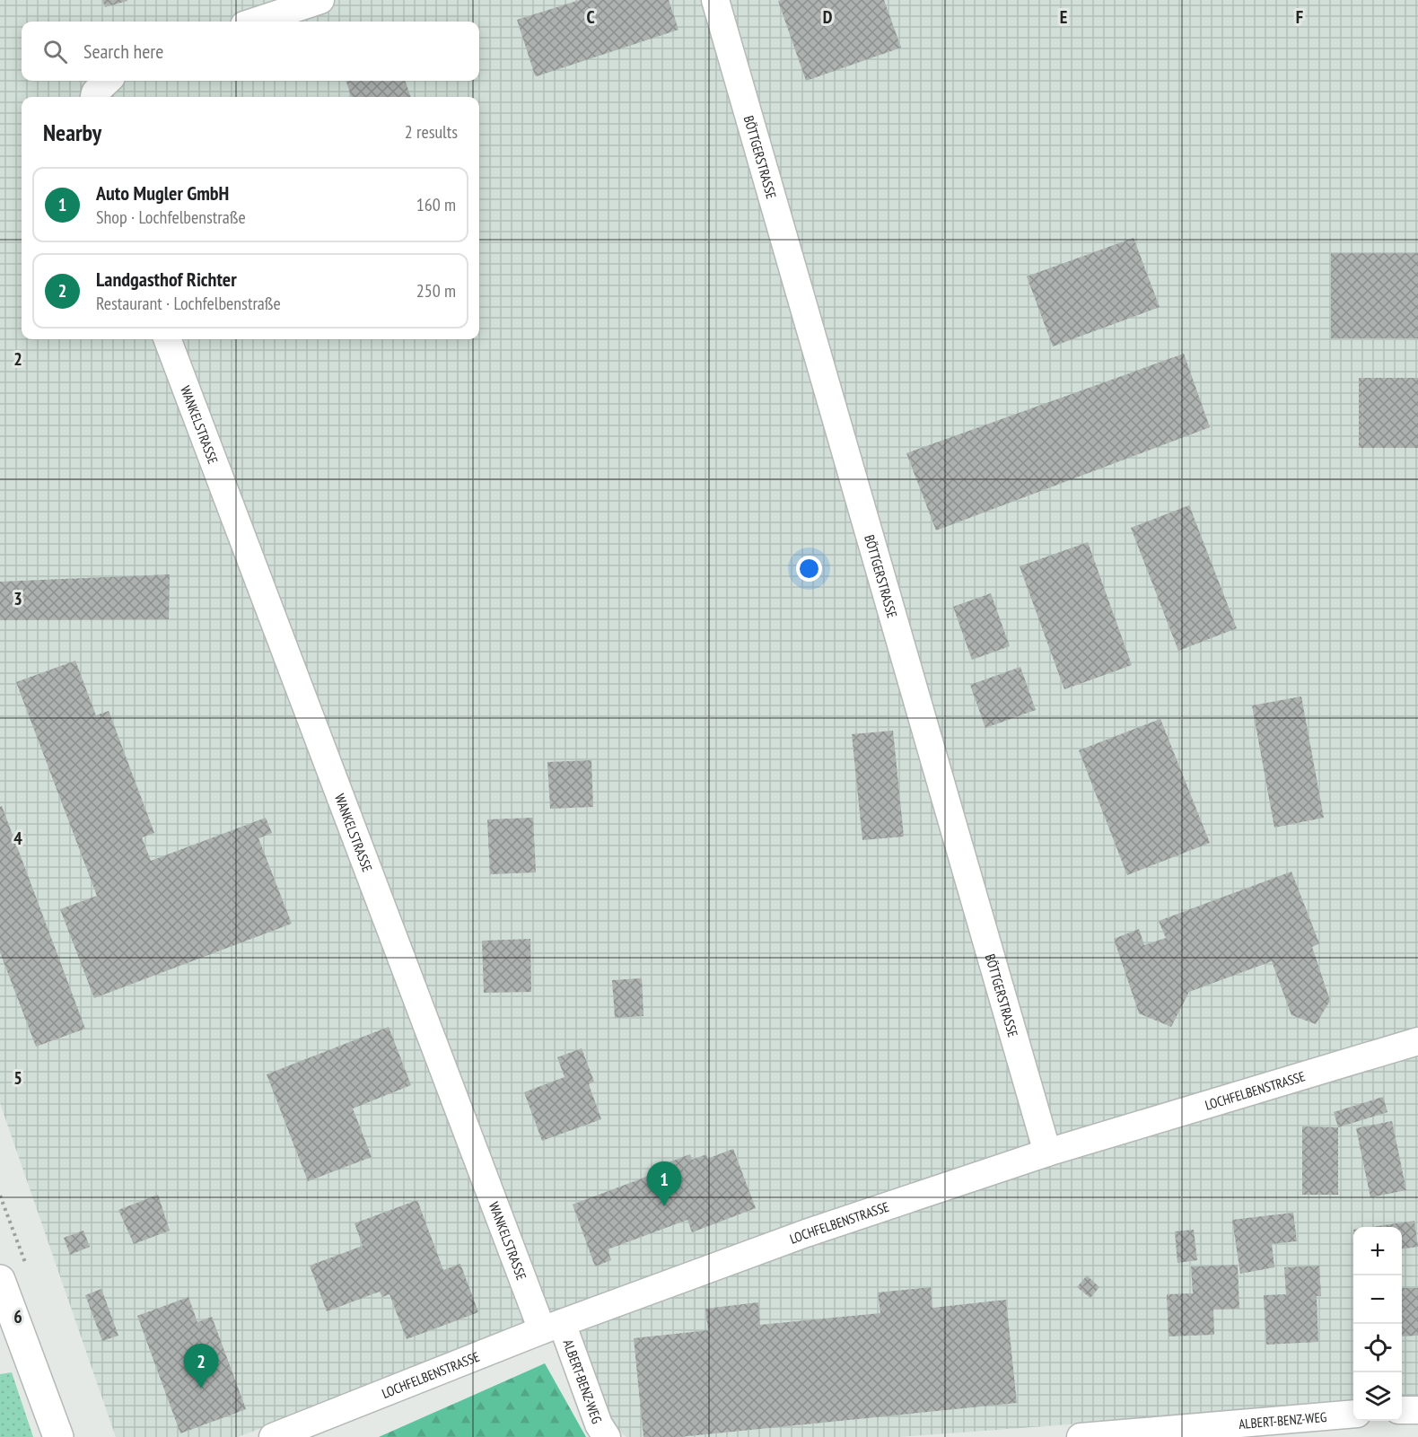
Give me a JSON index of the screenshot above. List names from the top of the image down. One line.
{"streets":{"street":["BÖTTGERSTRASSE","WANKELSTRASSE","LOCHFELBENSTRASSE","ALBERT-BENZ-WEG"]},"crossings":[["BÖTTGERSTRASSE","LOCHFELBENSTRASSE"],["WANKELSTRASSE","LOCHFELBENSTRASSE"],["WANKELSTRASSE","ALBERT-BENZ-WEG"],["LOCHFELBENSTRASSE","ALBERT-BENZ-WEG"]],"page":{"search":"Search here","heading":["Nearby","2 results"],"list":[{"mark":"1","name":"Auto Mugler GmbH","note":"Shop · Lochfelbenstraße","value":"160 m"},{"mark":"2","name":"Landgasthof Richter","note":"Restaurant · Lochfelbenstraße","value":"250 m"}],"pins":["1","2"],"map_buttons":["+","−"]},"grid":{"columns":["C","D","E","F"],"rows":["2","3","4","5","6"]}}
